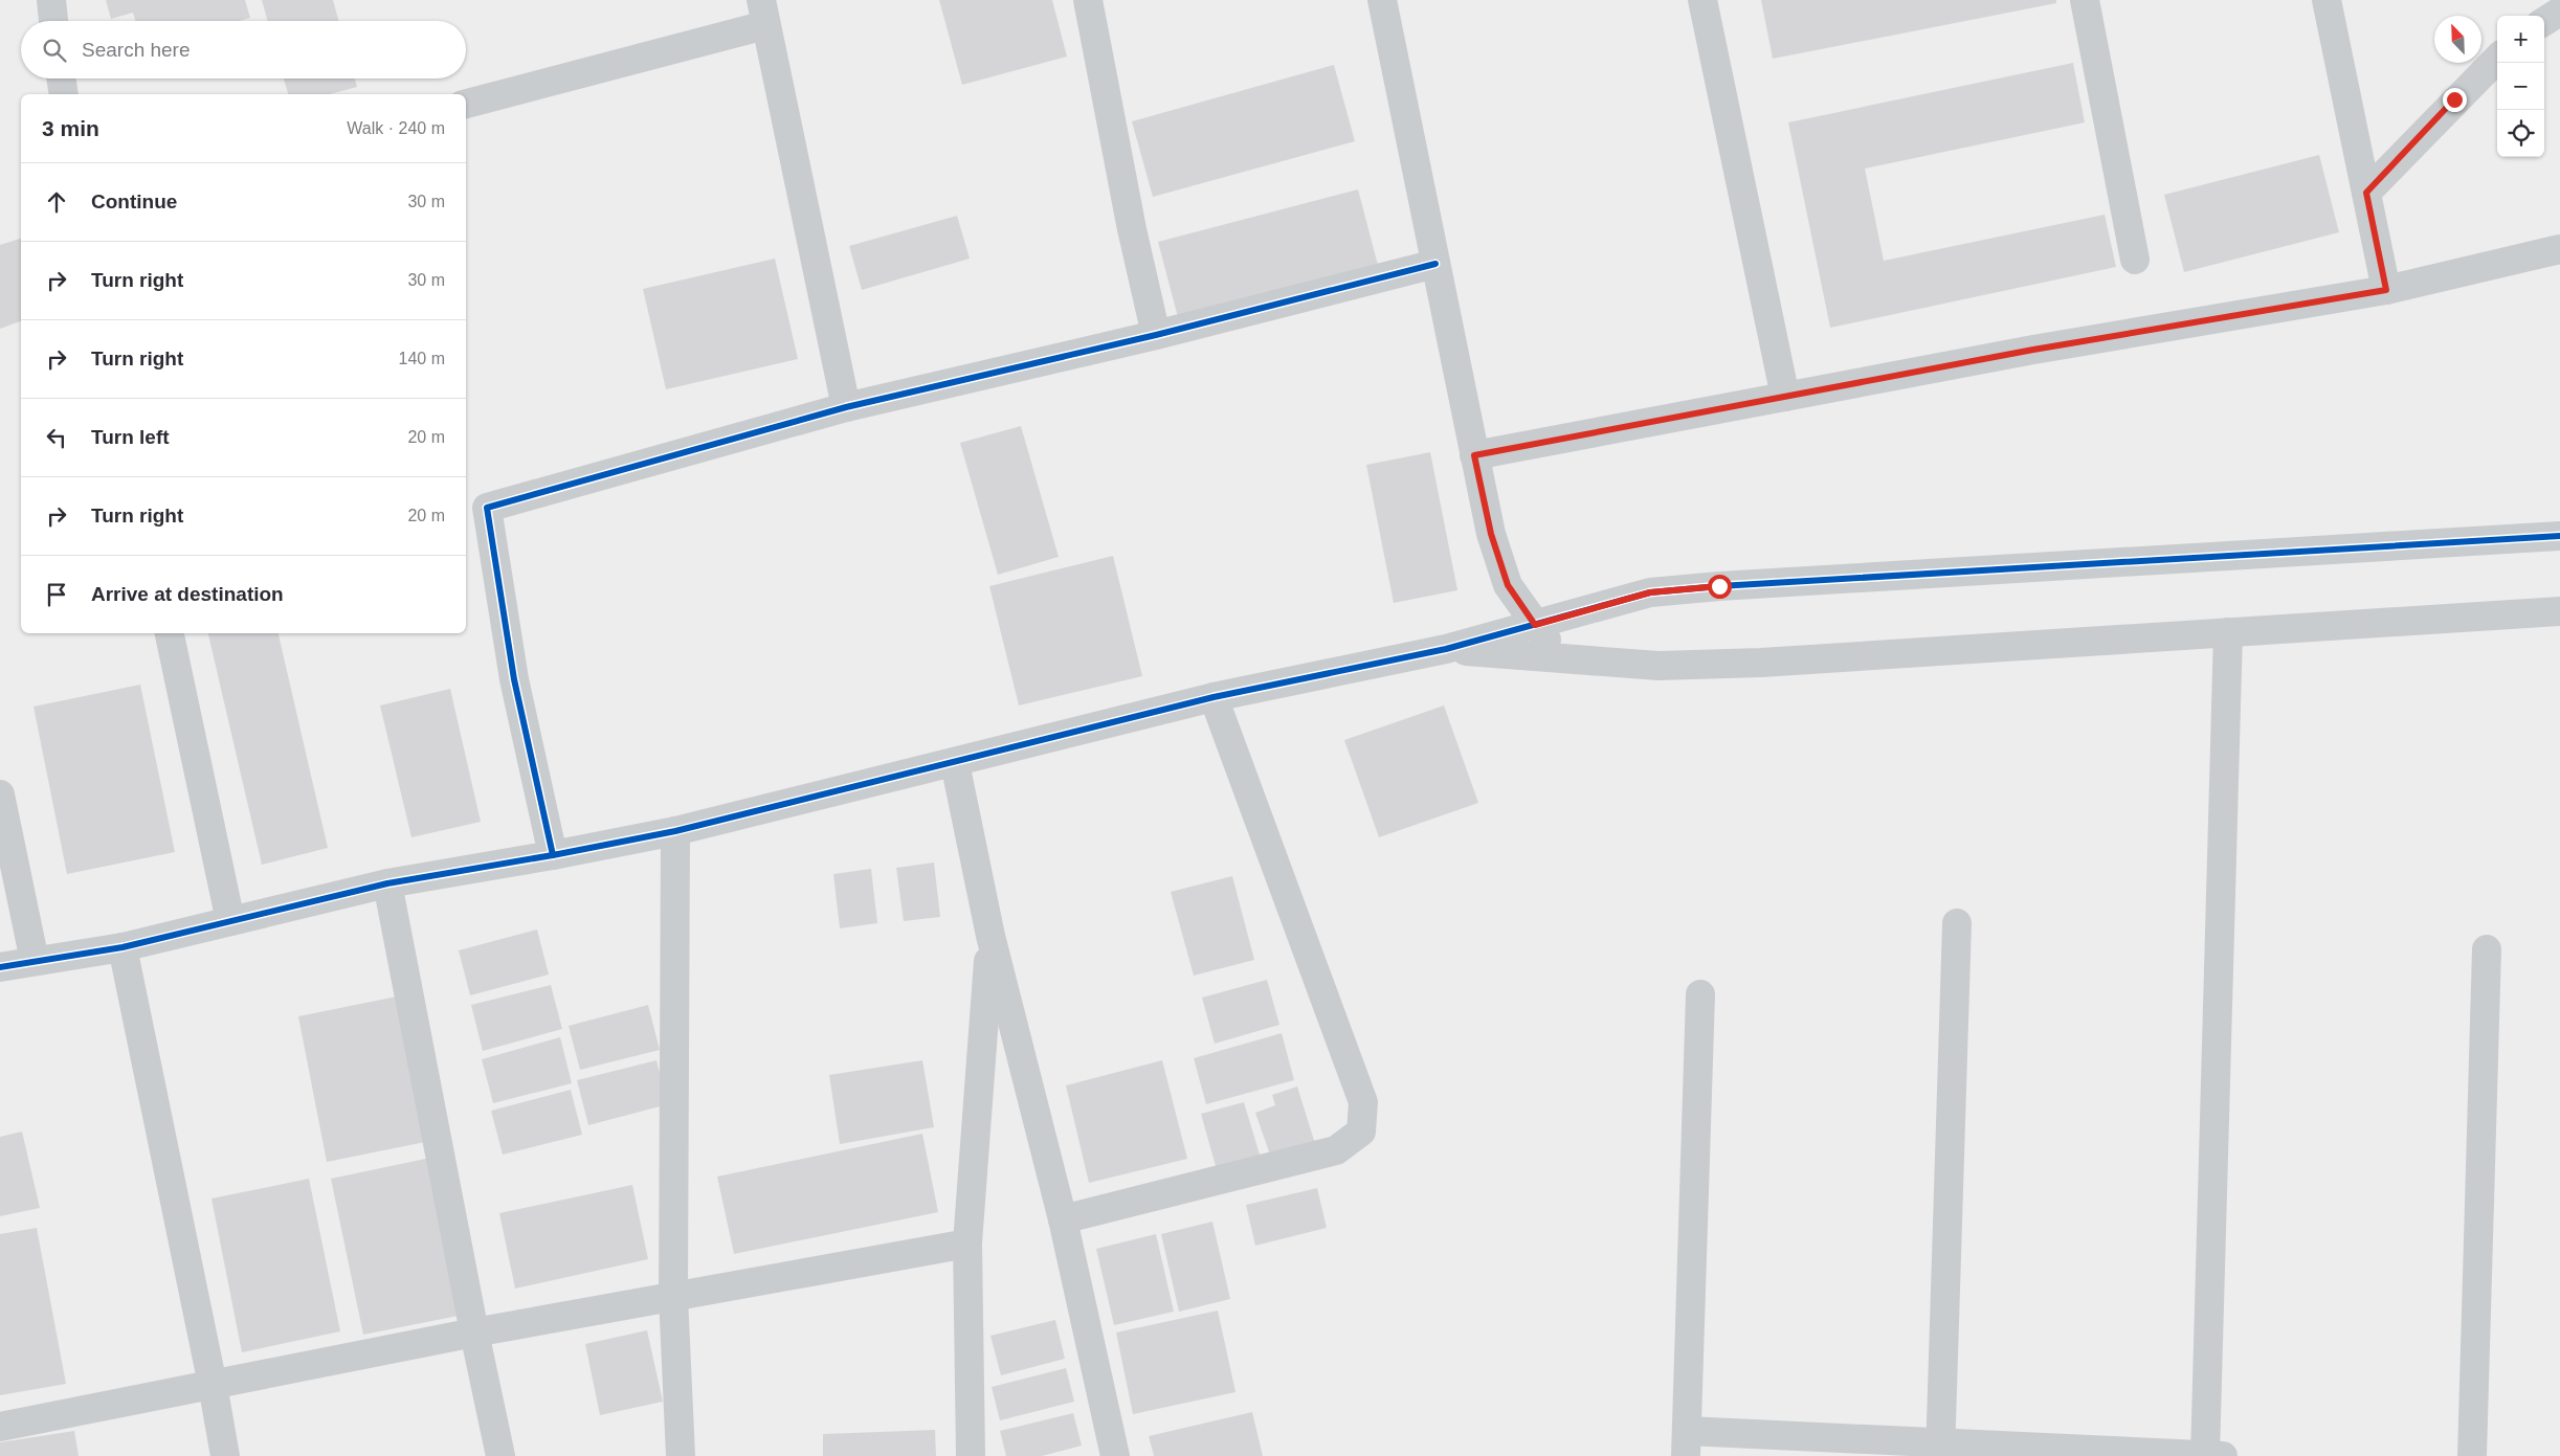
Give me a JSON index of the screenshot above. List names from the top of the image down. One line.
{"north":"top left","page":{"map_buttons":["+","−"],"search":"Search here","heading":["3 min","Walk · 240 m"],"list":[["Continue","30 m"],["Turn right","30 m"],["Turn right","140 m"],["Turn left","20 m"],["Turn right","20 m"],"Arrive at destination"]}}
